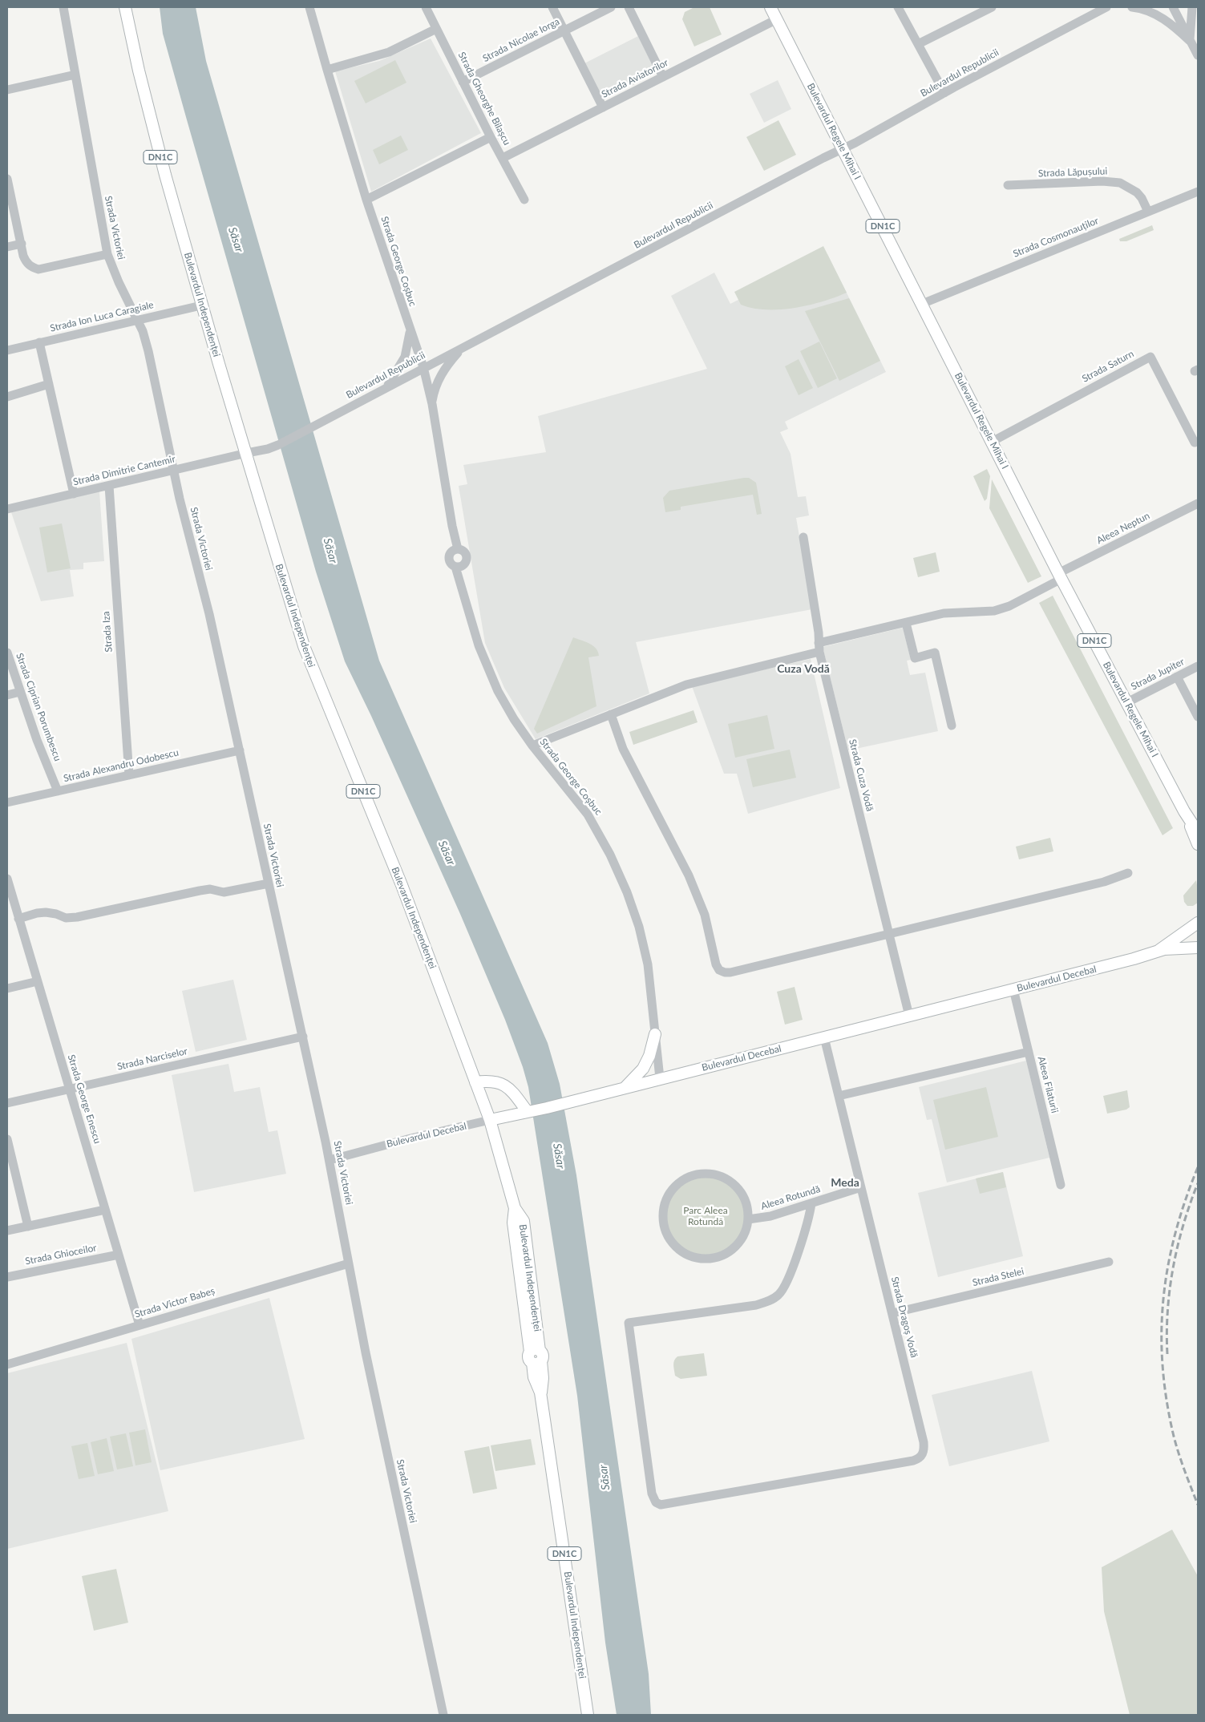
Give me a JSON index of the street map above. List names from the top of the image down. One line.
{"streets":{"main road":["Bulevardul Regele Mihai I","DN1C","Bulevardul Independenței","Bulevardul Decebal"],"street":["Strada Nicolae Iorga","Bulevardul Republicii","Strada Aviatorilor","Strada Gheorghe Bilașcu","Strada Lăpușului","Strada Victoriei","Strada Cosmonauților","Strada George Coșbuc","Strada Ion Luca Caragiale","Strada Saturn","Strada Dimitrie Cantemir","Aleea Neptun","Strada Iza","Strada Jupiter","Strada Ciprian Porumbescu","Strada Alexandru Odobescu","Strada Cuza Vodă","Strada Narciselor","Aleea Filaturii","Strada George Enescu","Aleea Rotundă","Strada Ghioceilor","Strada Stelei","Strada Victor Babeș","Strada Dragoș Vodă"]},"crossings":[["Strada Nicolae Iorga","Strada Gheorghe Bilașcu"],["Bulevardul Republicii","Bulevardul Regele Mihai I"],["Bulevardul Republicii","Strada George Coșbuc"],["Bulevardul Republicii","Bulevardul Independenței"],["Bulevardul Republicii","Strada Dimitrie Cantemir"],["Strada Aviatorilor","Strada Gheorghe Bilașcu"],["Strada Aviatorilor","Bulevardul Regele Mihai I"],["Bulevardul Regele Mihai I","DN1C"],["Bulevardul Regele Mihai I","Strada Cosmonauților"],["Bulevardul Regele Mihai I","Strada Saturn"],["Bulevardul Regele Mihai I","Aleea Neptun"],["Bulevardul Regele Mihai I","Strada Jupiter"],["Strada Lăpușului","Strada Cosmonauților"],["Strada Victoriei","Strada Ion Luca Caragiale"],["Strada Victoriei","Strada Dimitrie Cantemir"],["Strada Victoriei","Strada Alexandru Odobescu"],["Strada Victoriei","Bulevardul Decebal"],["Strada Victoriei","Strada Narciselor"],["Strada Victoriei","Strada Victor Babeș"],["Strada George Coșbuc","Aleea Neptun"],["Strada George Coșbuc","Bulevardul Decebal"],["Bulevardul Independenței","Strada Ion Luca Caragiale"],["Bulevardul Independenței","Strada Dimitrie Cantemir"],["Bulevardul Independenței","Bulevardul Decebal"],["Strada Dimitrie Cantemir","Strada Iza"],["Aleea Neptun","Strada Cuza Vodă"],["Strada Iza","Strada Alexandru Odobescu"],["Strada Ciprian Porumbescu","Strada Alexandru Odobescu"],["Strada Cuza Vodă","Bulevardul Decebal"],["Bulevardul Decebal","Aleea Filaturii"],["Bulevardul Decebal","Strada Dragoș Vodă"],["Strada Narciselor","Strada George Enescu"],["Strada George Enescu","Strada Ghioceilor"],["Strada George Enescu","Strada Victor Babeș"],["Aleea Rotundă","Strada Dragoș Vodă"],["Strada Stelei","Strada Dragoș Vodă"]],"districts":["Cuza Vodă","Meda"],"water":["Săsar"],"parks":["Parc Aleea Rotundă"]}
